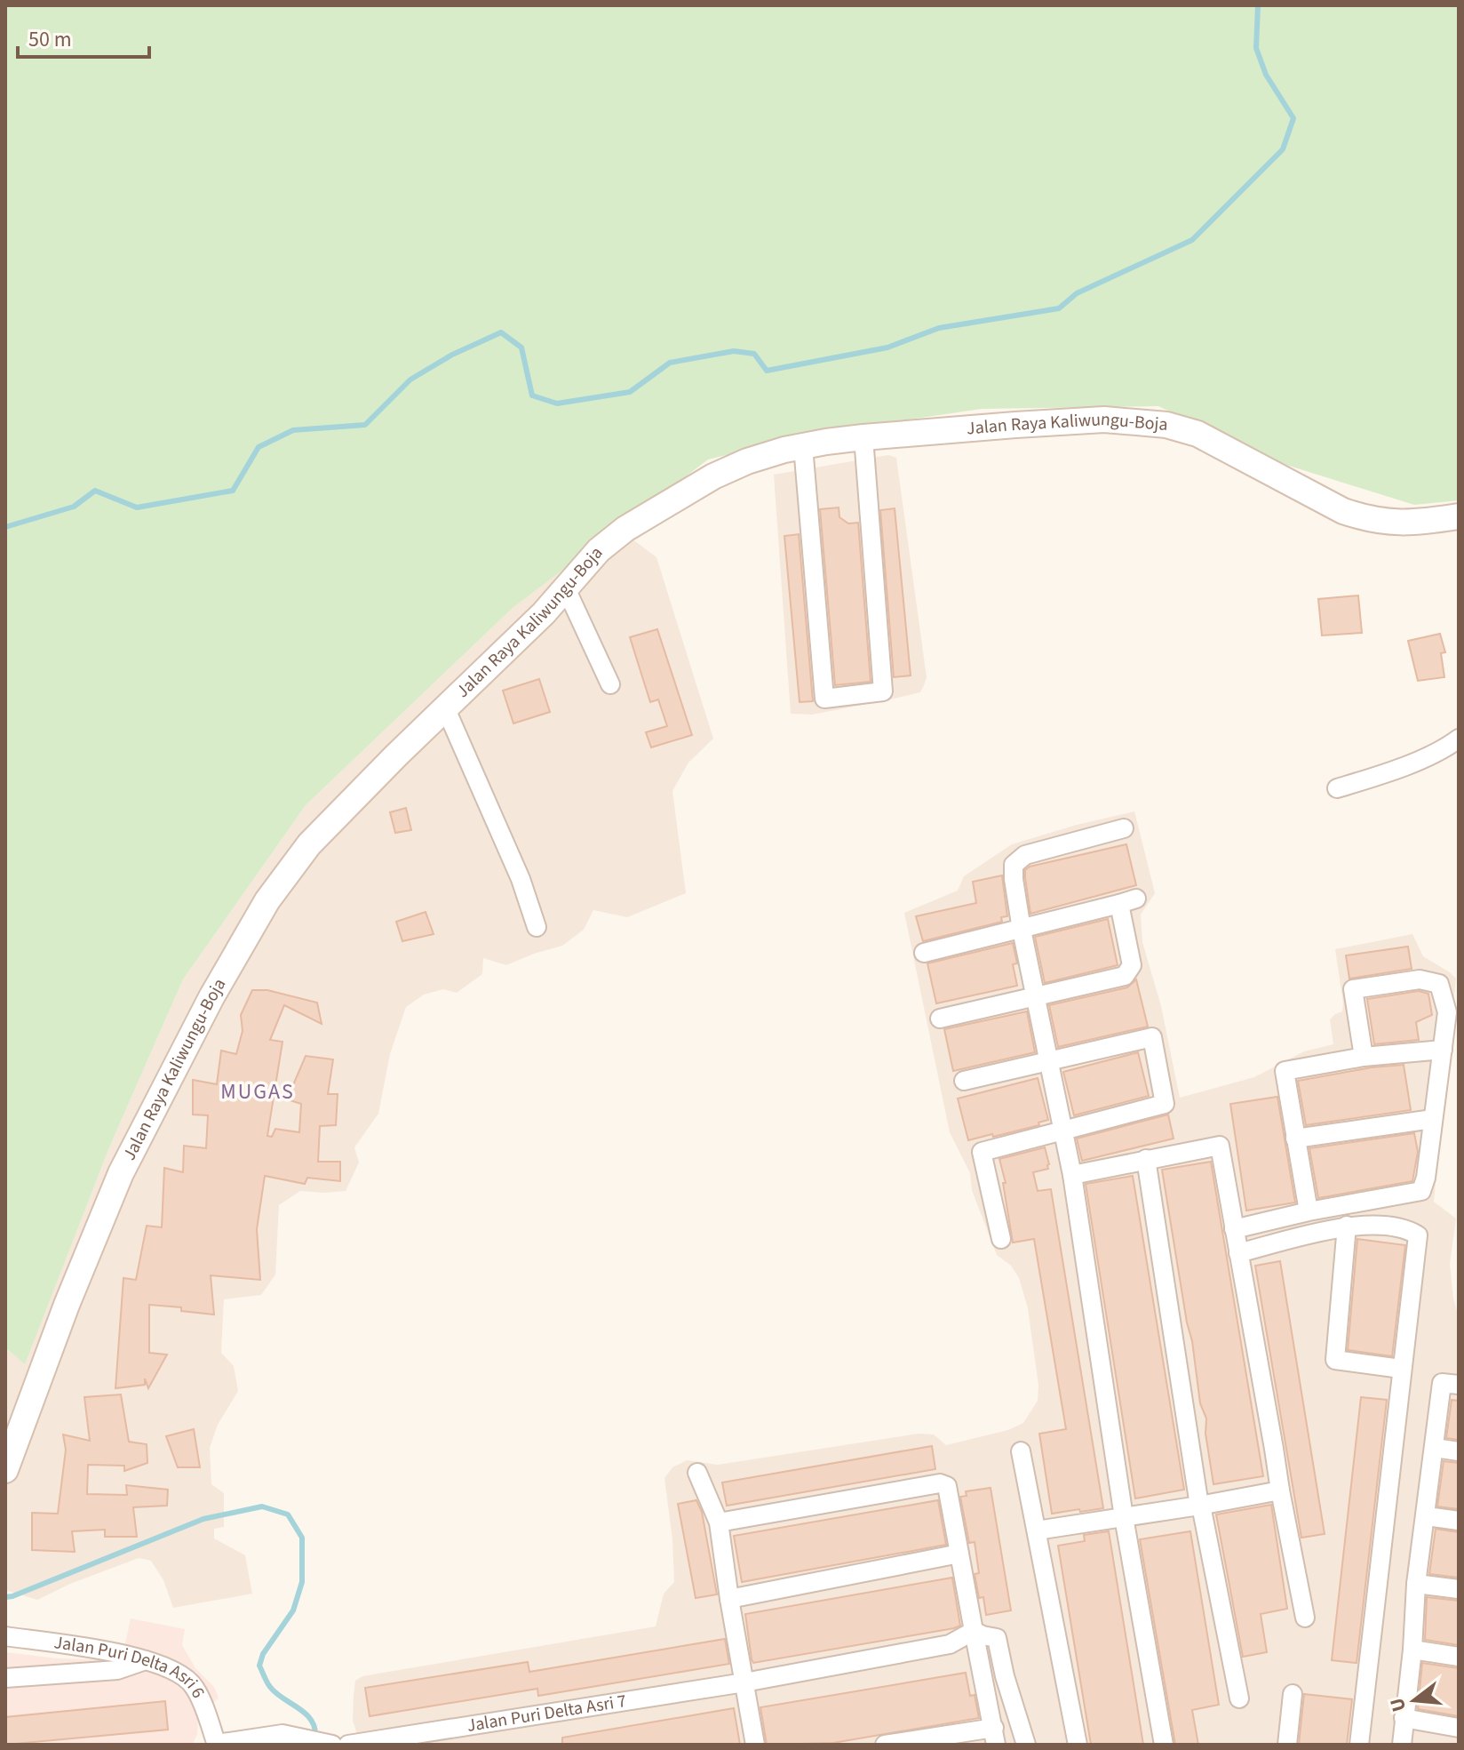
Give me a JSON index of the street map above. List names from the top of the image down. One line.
{"streets":{"main road":["Jalan Raya Kaliwungu-Boja"],"street":["Jalan Puri Delta Asri 6","Jalan Puri Delta Asri 7"]},"districts":["MUGAS"],"scale_bar":"50 m","north":"left"}
